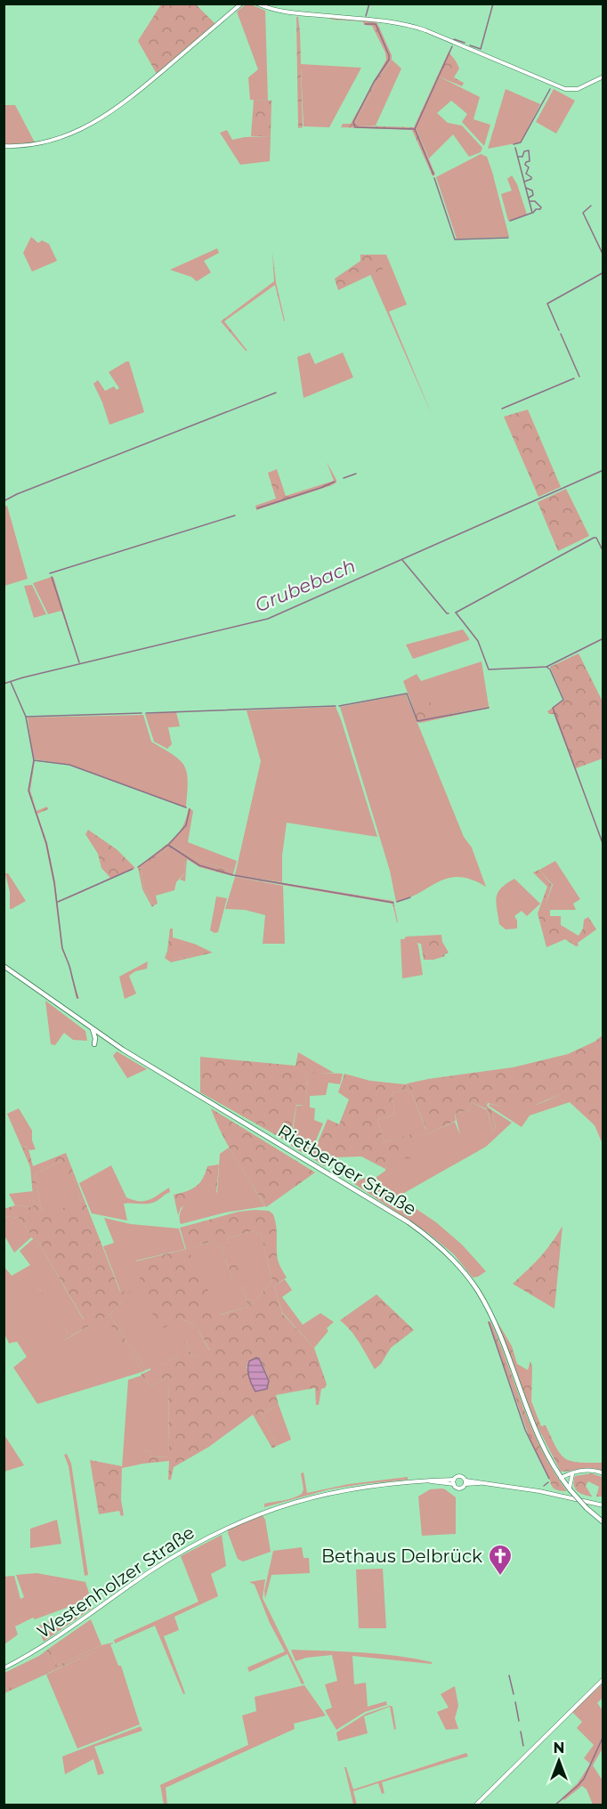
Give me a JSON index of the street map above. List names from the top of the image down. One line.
{"streets":{"main road":["Rietberger Straße","Westenholzer Straße"]},"water":["Grubebach"],"places":{"church":["Bethaus Delbrück"]},"north":"top"}
